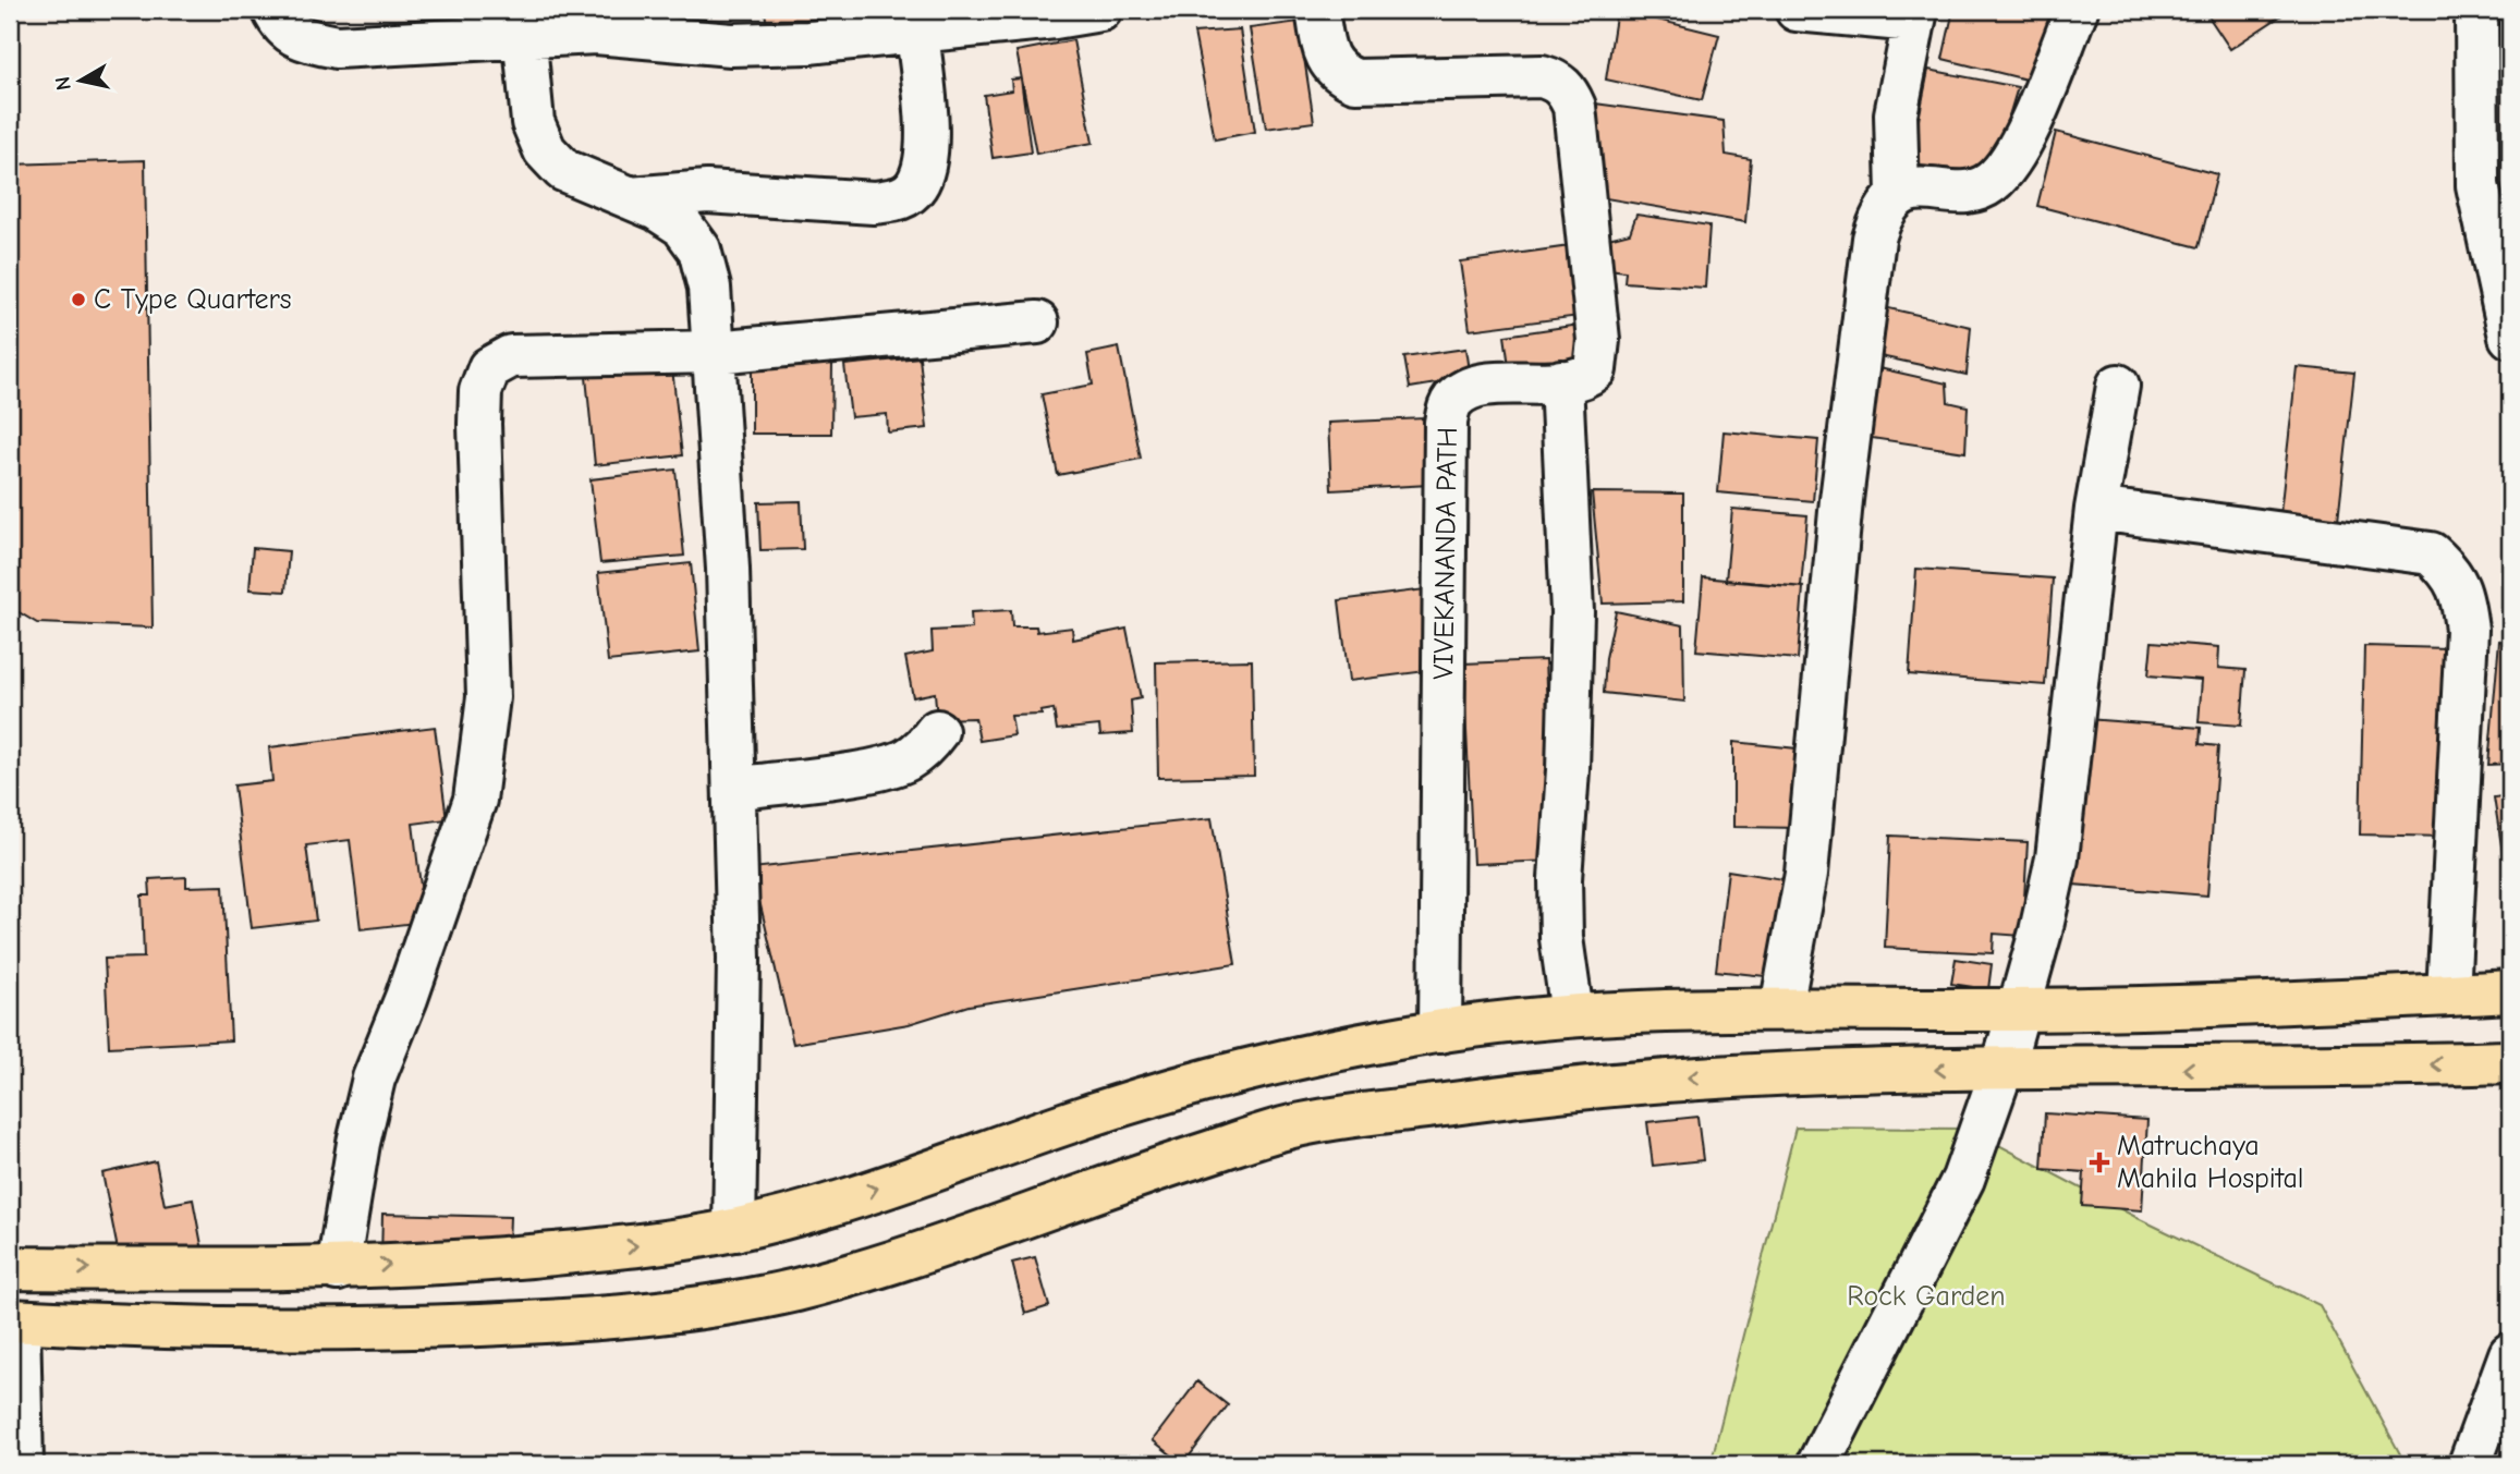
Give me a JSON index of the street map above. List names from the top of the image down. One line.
{"streets":{"street":["VIVEKANANDA PATH"]},"parks":["Rock Garden"],"places":{"other":["C Type Quarters"],"health":["Matruchaya Mahila Hospital"]},"north":"left"}
